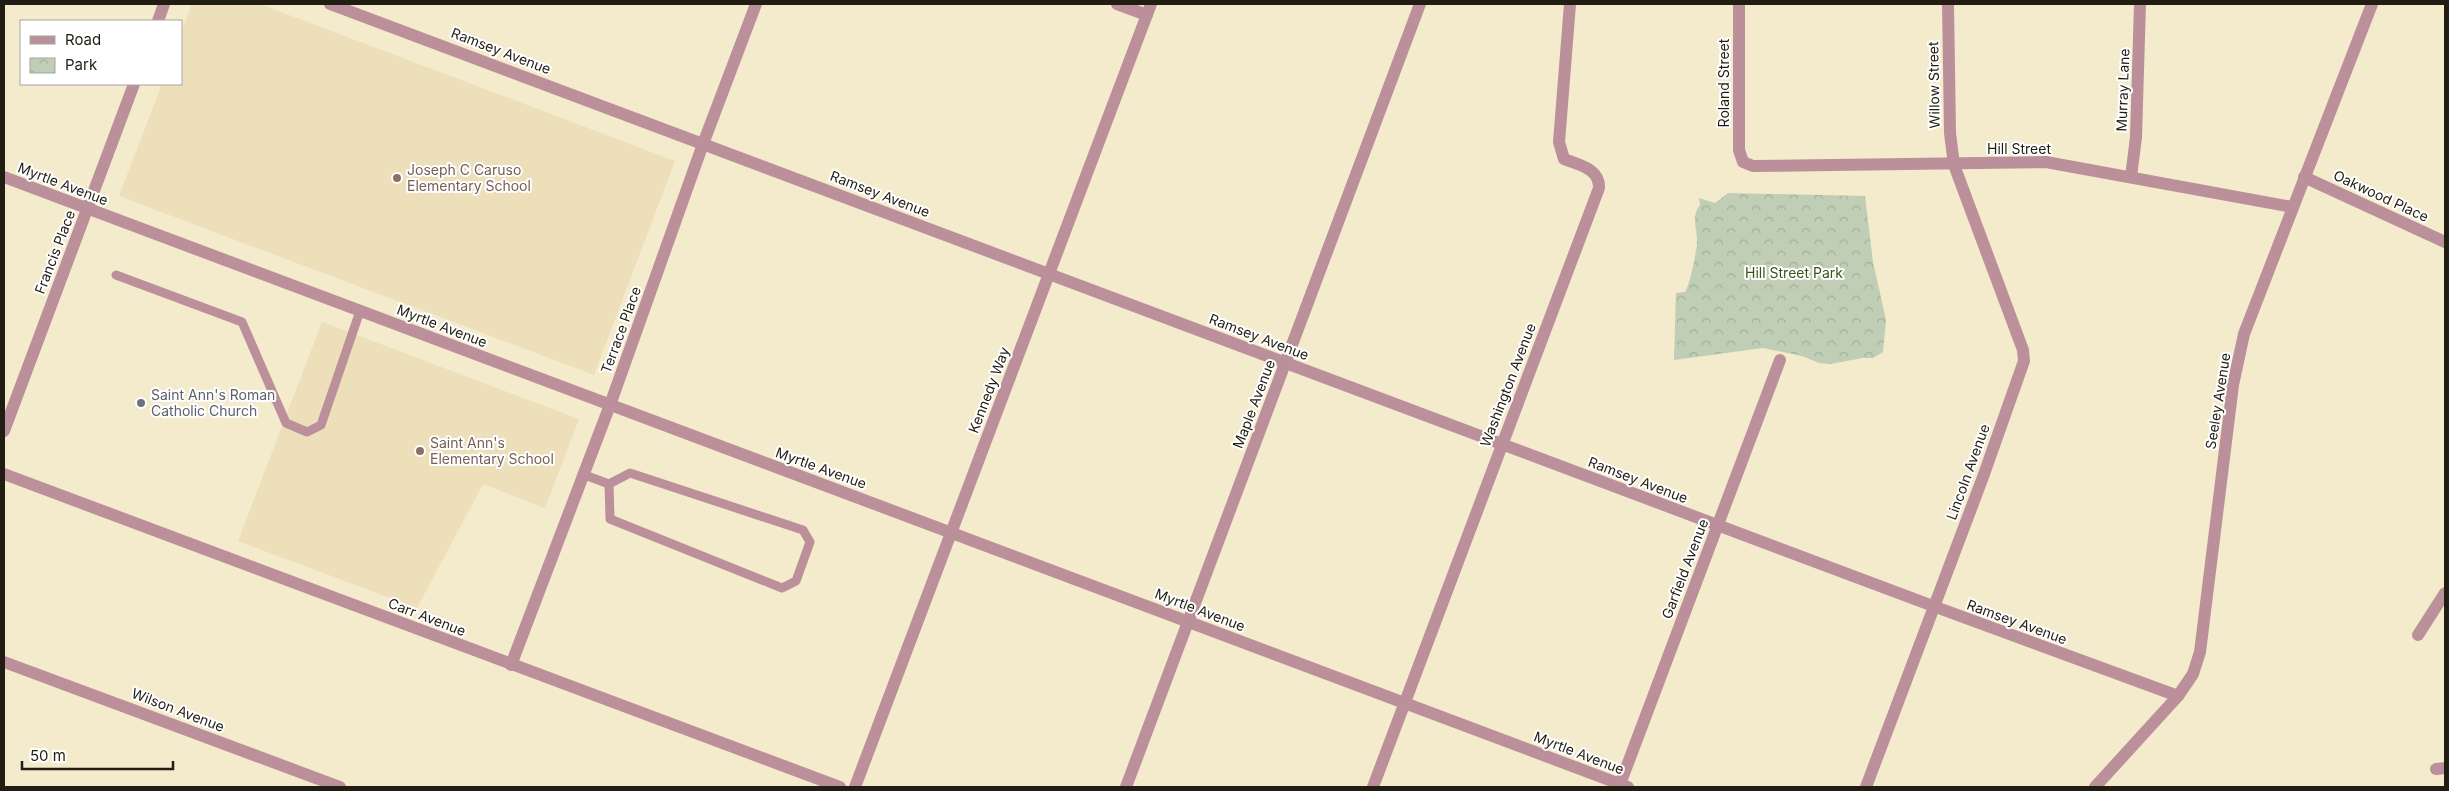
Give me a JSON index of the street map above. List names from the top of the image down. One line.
{"streets":{"street":["Ramsey Avenue","Roland Street","Willow Street","Murray Lane","Hill Street","Myrtle Avenue","Oakwood Place","Francis Place","Terrace Place","Washington Avenue","Kennedy Way","Seeley Avenue","Maple Avenue","Lincoln Avenue","Garfield Avenue","Carr Avenue","Wilson Avenue"]},"crossings":[["Ramsey Avenue","Terrace Place"],["Ramsey Avenue","Washington Avenue"],["Ramsey Avenue","Kennedy Way"],["Ramsey Avenue","Seeley Avenue"],["Ramsey Avenue","Maple Avenue"],["Ramsey Avenue","Lincoln Avenue"],["Ramsey Avenue","Garfield Avenue"],["Roland Street","Hill Street"],["Willow Street","Hill Street"],["Willow Street","Lincoln Avenue"],["Murray Lane","Hill Street"],["Hill Street","Seeley Avenue"],["Hill Street","Lincoln Avenue"],["Myrtle Avenue","Francis Place"],["Myrtle Avenue","Terrace Place"],["Myrtle Avenue","Washington Avenue"],["Myrtle Avenue","Kennedy Way"],["Myrtle Avenue","Maple Avenue"],["Myrtle Avenue","Garfield Avenue"],["Oakwood Place","Seeley Avenue"],["Terrace Place","Carr Avenue"]],"parks":["Hill Street Park"],"places":["Joseph C Caruso Elementary School","Saint Ann's Roman Catholic Church","Saint Ann's Elementary School"],"legend":["Road","Park"],"scale_bar":"50 m"}
